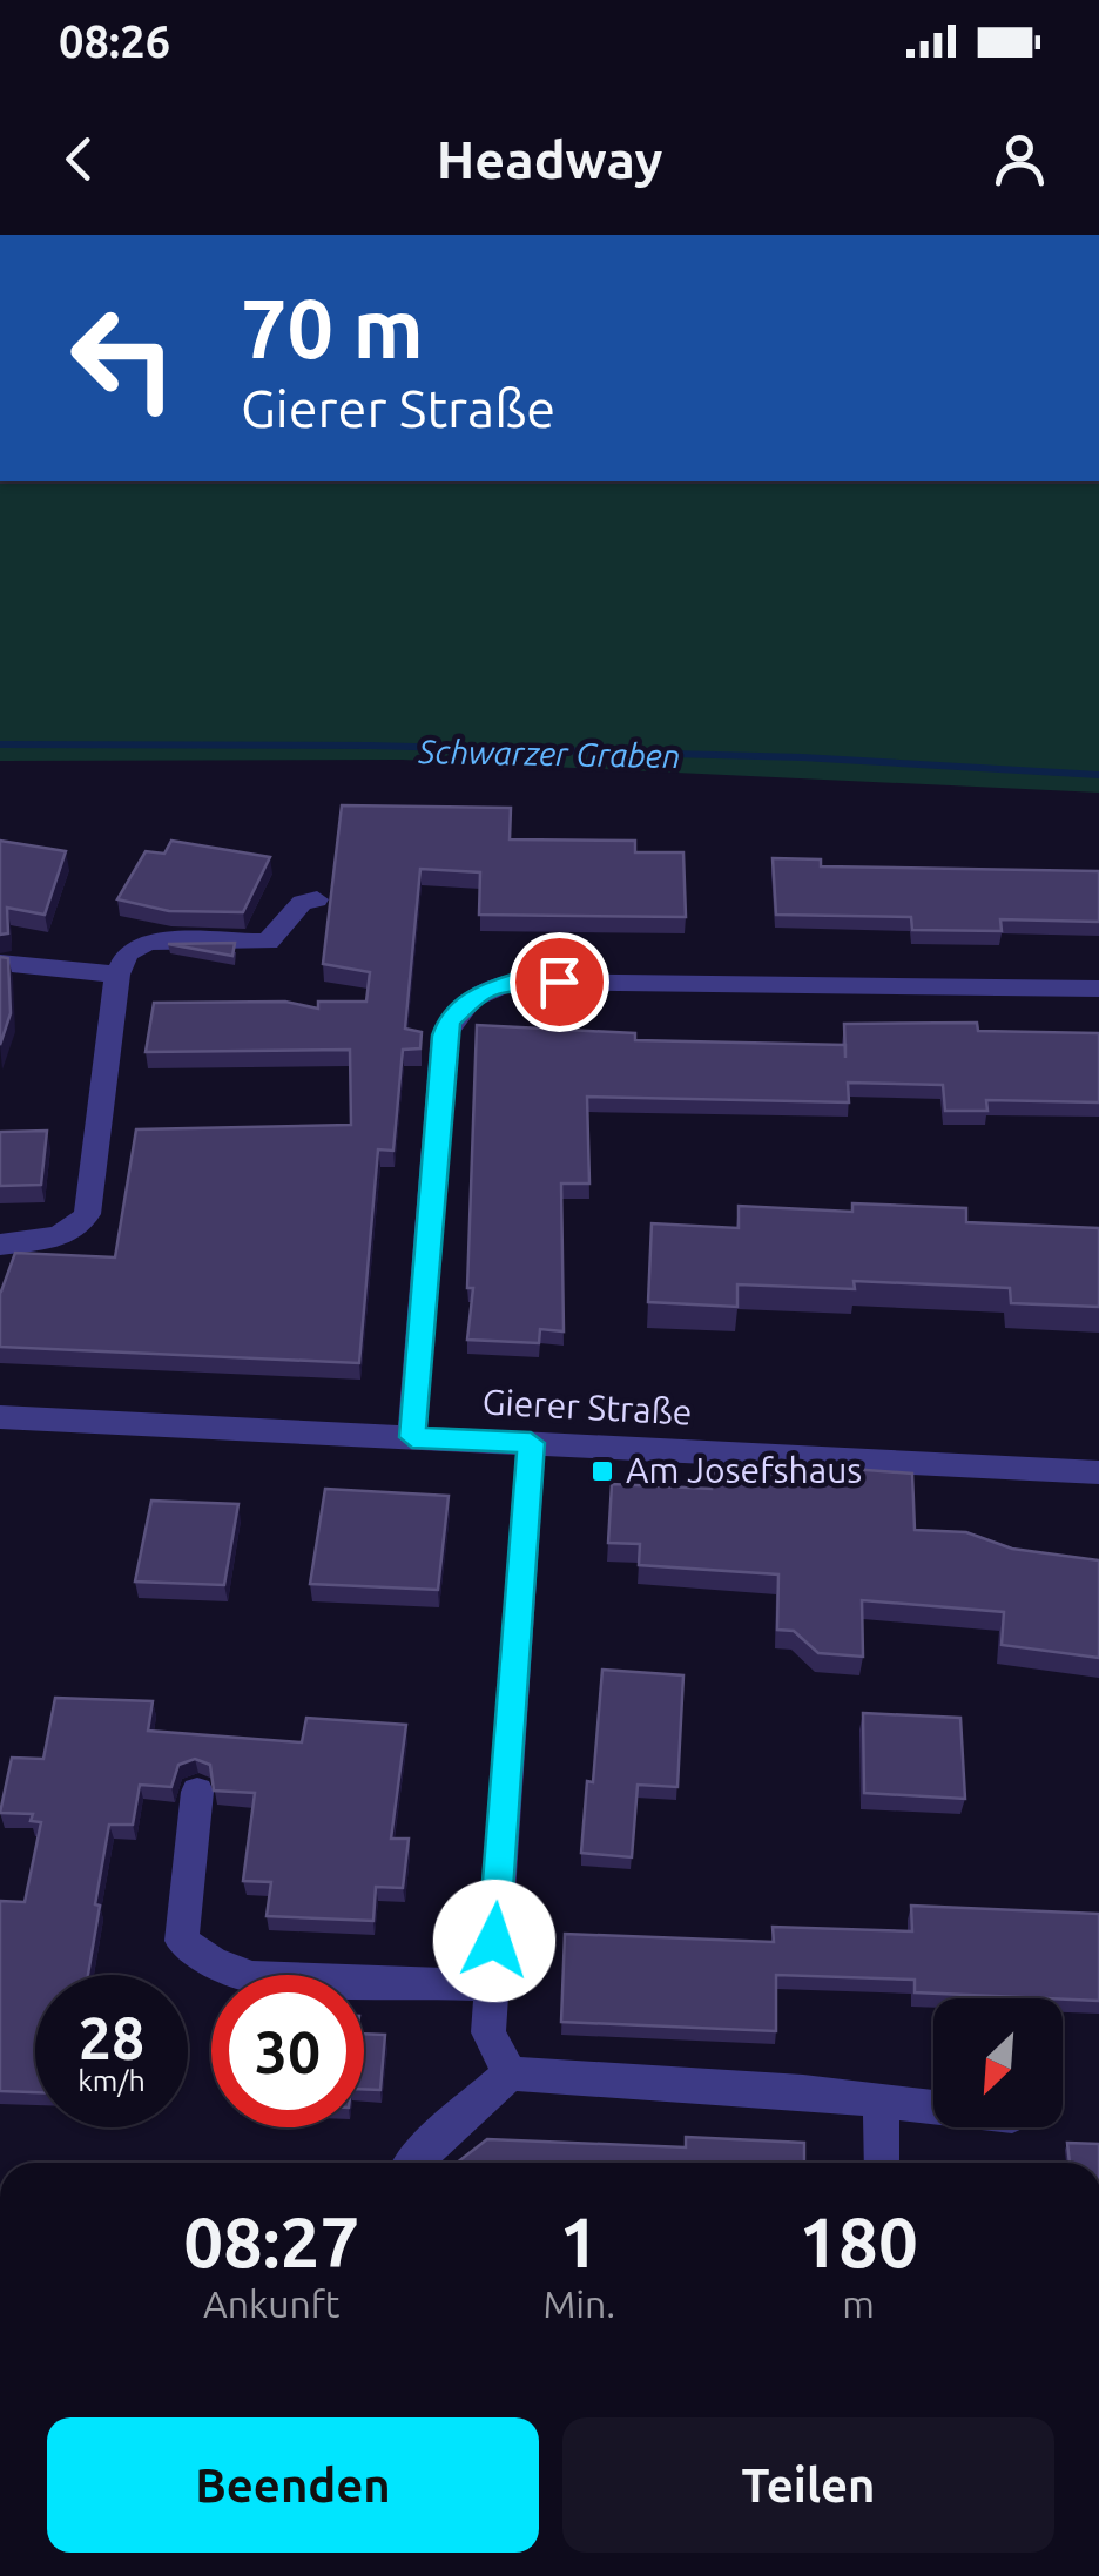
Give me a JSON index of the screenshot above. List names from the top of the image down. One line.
{"streets":{"street":["Gierer Straße"]},"water":["Schwarzer Graben"],"places":{"transit":["Am Josefshaus"]},"north":"bottom left","page":{"status":"08:26","header":"Headway","turn":["70 m","Gierer Straße"],"speed":"28 km/h","limit":"30","eta":["08:27","Ankunft","1","Min.","180","m"],"buttons":["Beenden","Teilen"]}}
